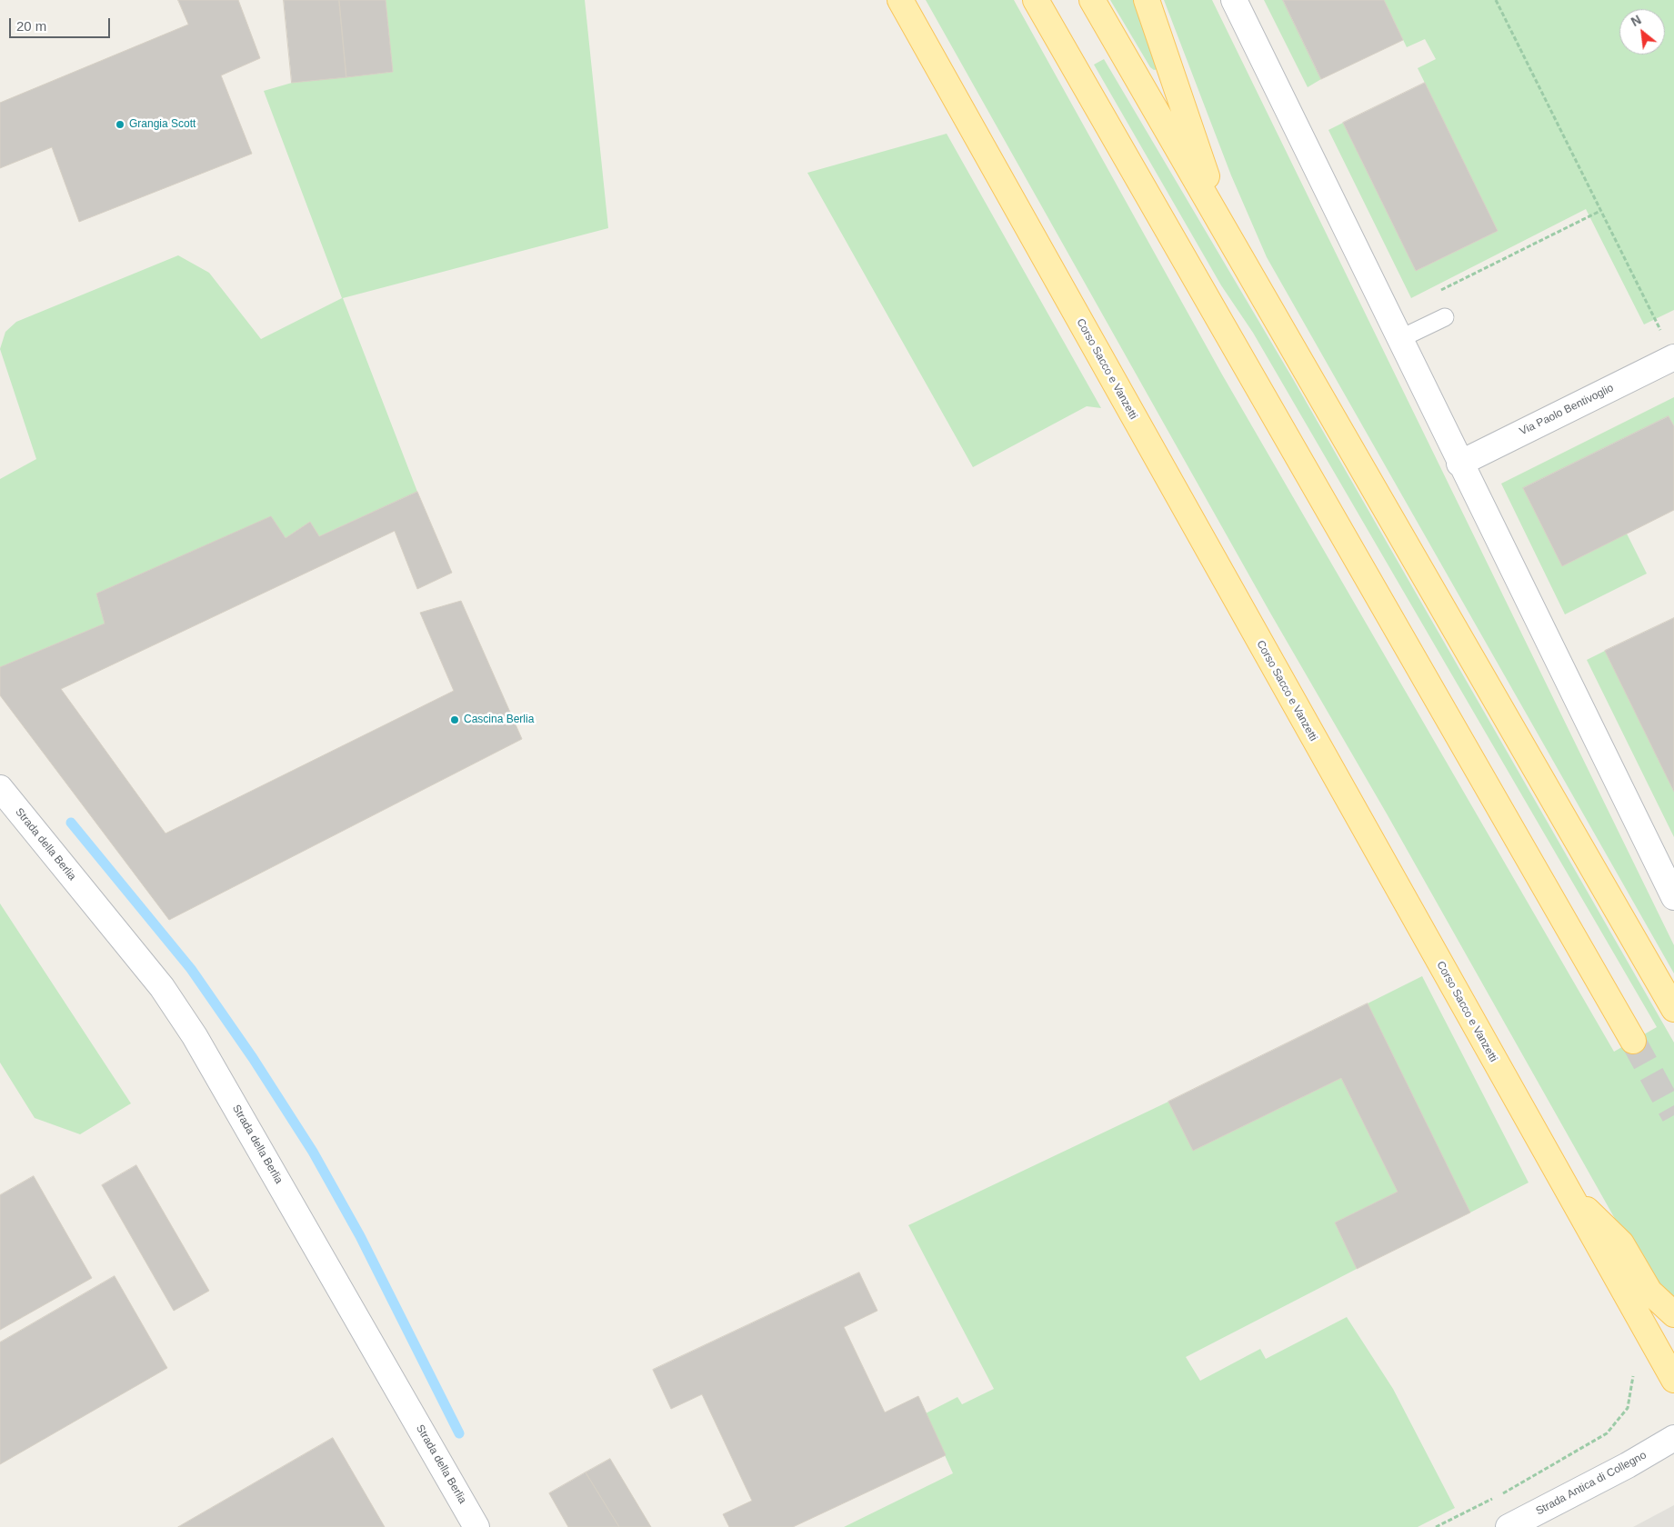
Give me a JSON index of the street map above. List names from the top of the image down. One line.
{"streets":{"main road":["Corso Sacco e Vanzetti"],"street":["Via Paolo Bentivoglio","Strada della Berlia","Strada Antica di Collegno"]},"places":["Grangia Scott","Cascina Berlia"],"scale_bar":"20 m","north":"top left"}
